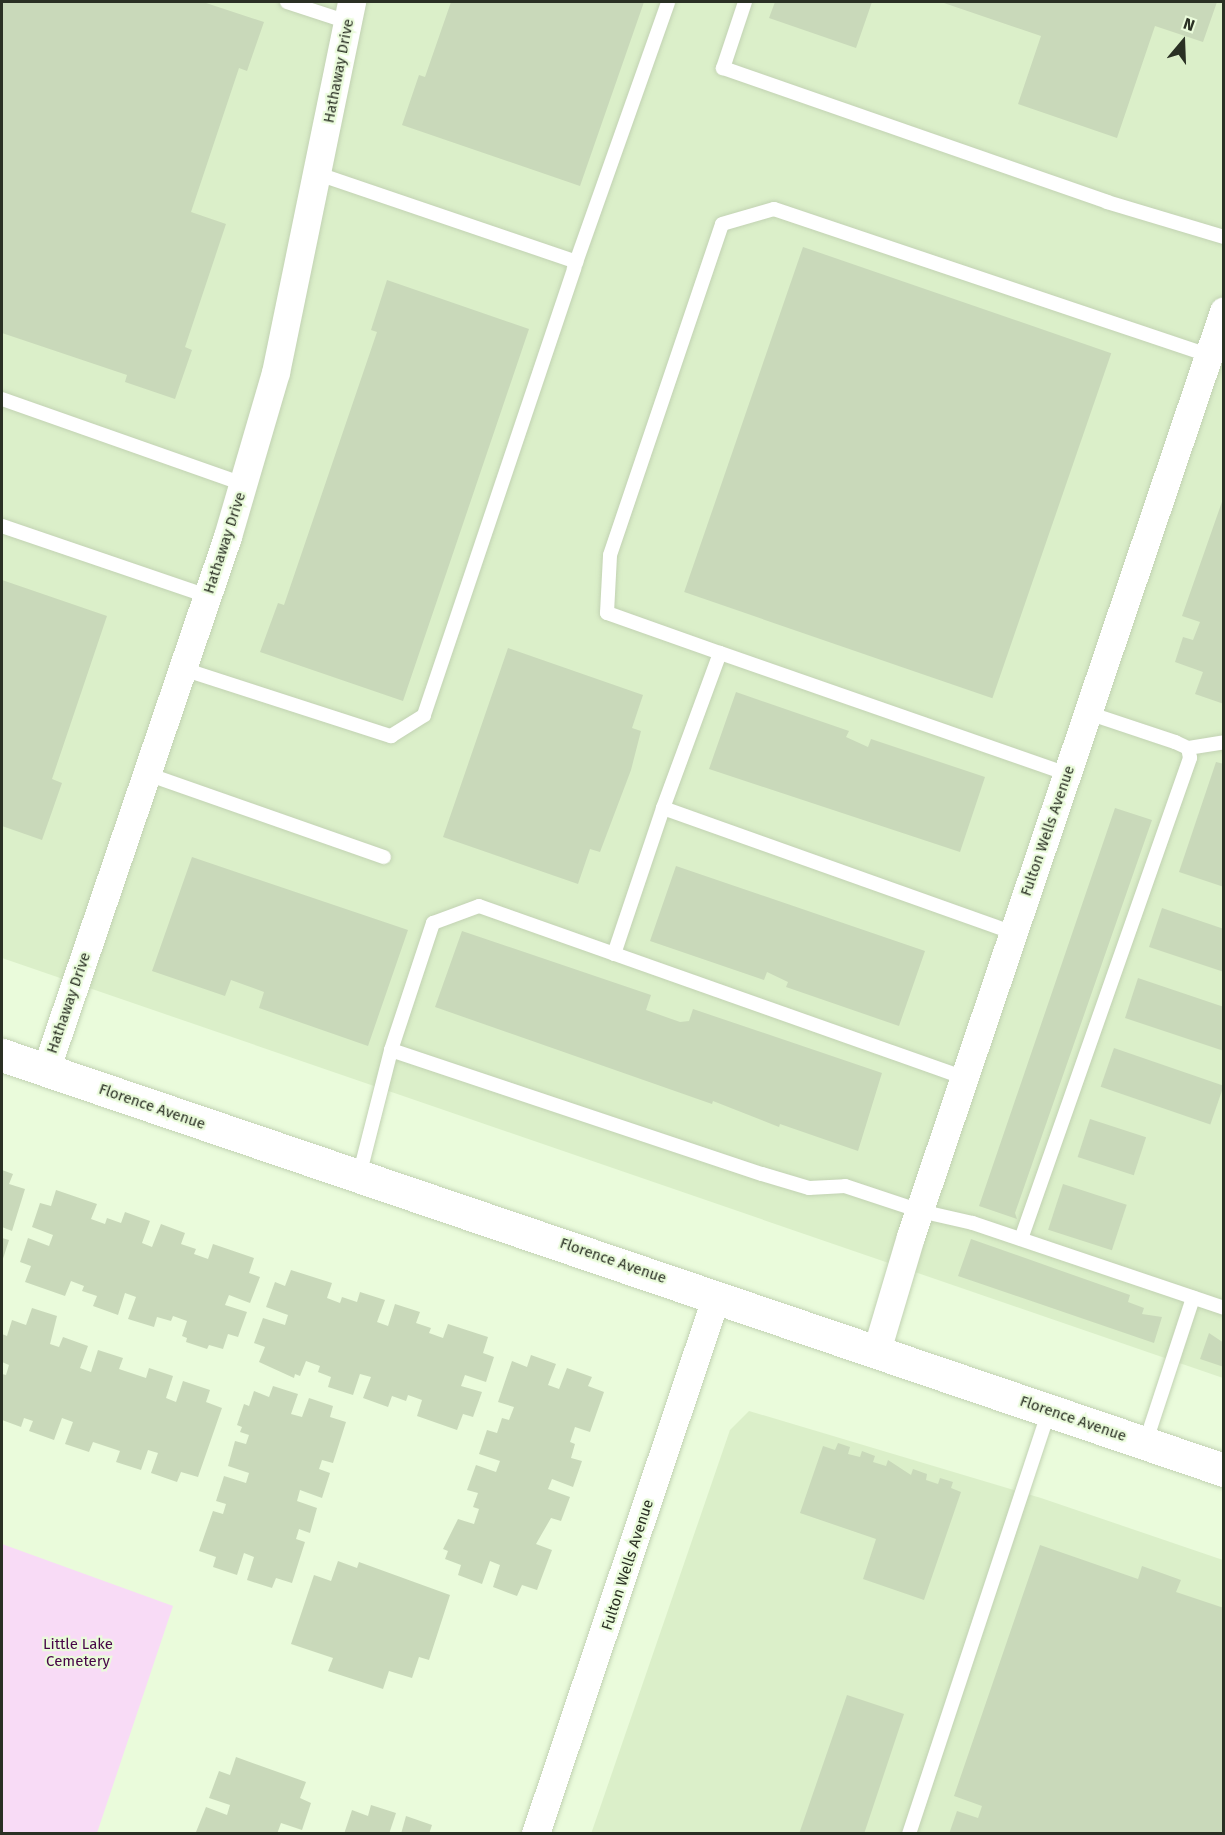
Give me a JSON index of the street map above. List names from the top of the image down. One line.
{"streets":{"main road":["Florence Avenue"],"street":["Hathaway Drive","Fulton Wells Avenue"]},"crossings":[["Hathaway Drive","Florence Avenue"],["Fulton Wells Avenue","Florence Avenue"]],"parks":["Little Lake Cemetery"],"north":"top"}
